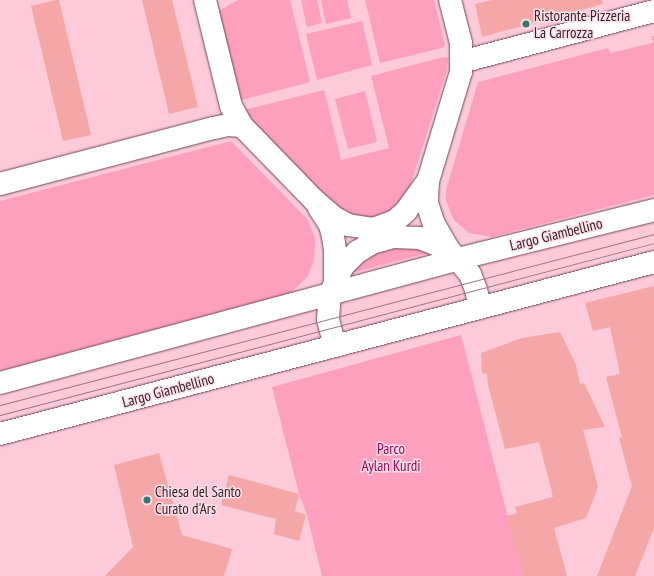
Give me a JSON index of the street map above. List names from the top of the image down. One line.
{"streets":{"street":["Largo Giambellino"]},"parks":["Parco Aylan Kurdi"],"places":["Ristorante Pizzeria La Carrozza","Chiesa del Santo Curato d'Ars"]}
